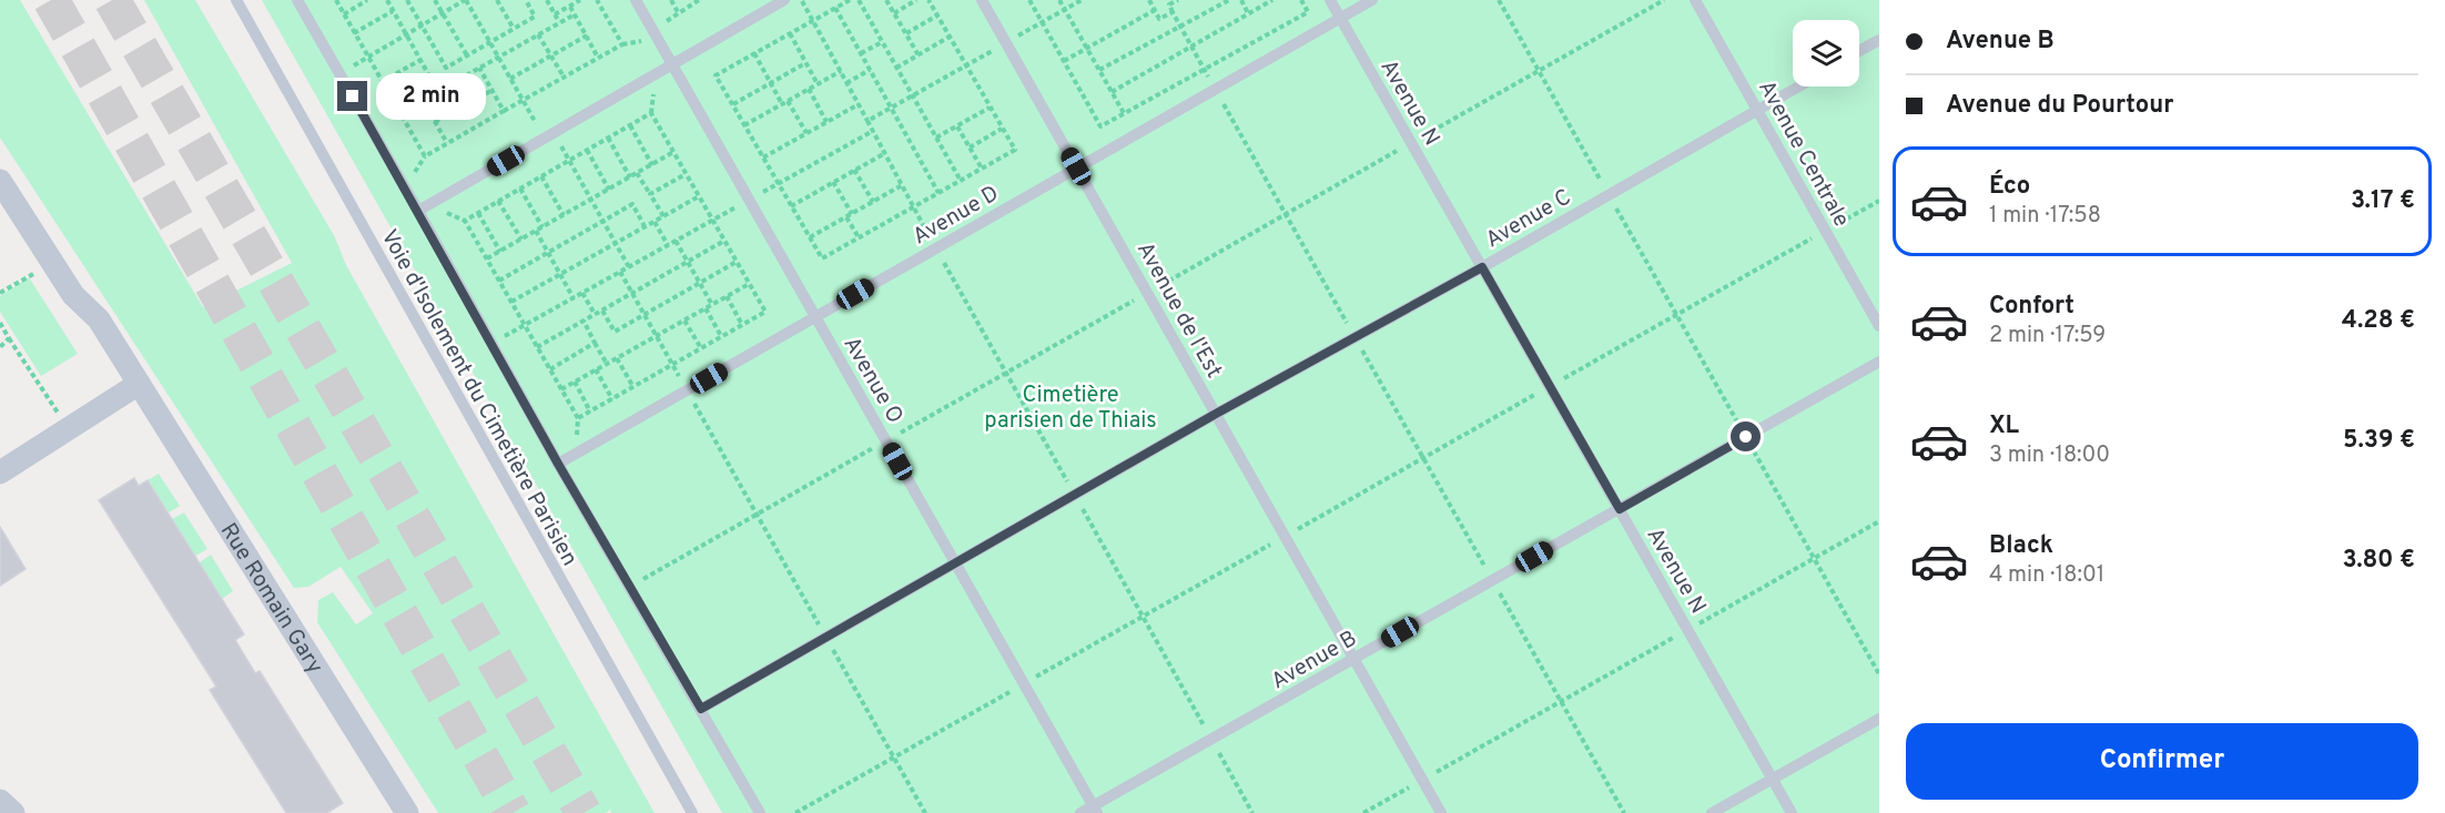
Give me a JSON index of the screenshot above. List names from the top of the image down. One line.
{"streets":{"street":["Rue Romain Gary"],"lane":["Avenue N","Avenue Centrale","Avenue D","Avenue C","Avenue de l'Est","Avenue O","Voie d'Isolement du Cimetière Parisien","Avenue B"]},"crossings":[["Avenue N","Avenue D"],["Avenue N","Avenue C"],["Avenue N","Avenue B"],["Avenue Centrale","Avenue C"],["Avenue D","Avenue de l'Est"],["Avenue D","Avenue O"],["Avenue C","Avenue de l'Est"],["Avenue C","Avenue O"],["Avenue de l'Est","Avenue B"],["Avenue O","Avenue B"]],"parks":["Cimetière parisien de Thiais"],"page":{"banner":["Avenue B","Avenue du Pourtour"],"bubble":"2 min","list":[{"name":"Éco","note":"1 min · 17:58","value":"3.17 €"},{"name":"Confort","note":"2 min · 17:59","value":"4.28 €"},{"name":"XL","note":"3 min · 18:00","value":"5.39 €"},{"name":"Black","note":"4 min · 18:01","value":"3.80 €"}],"buttons":"Confirmer"}}
